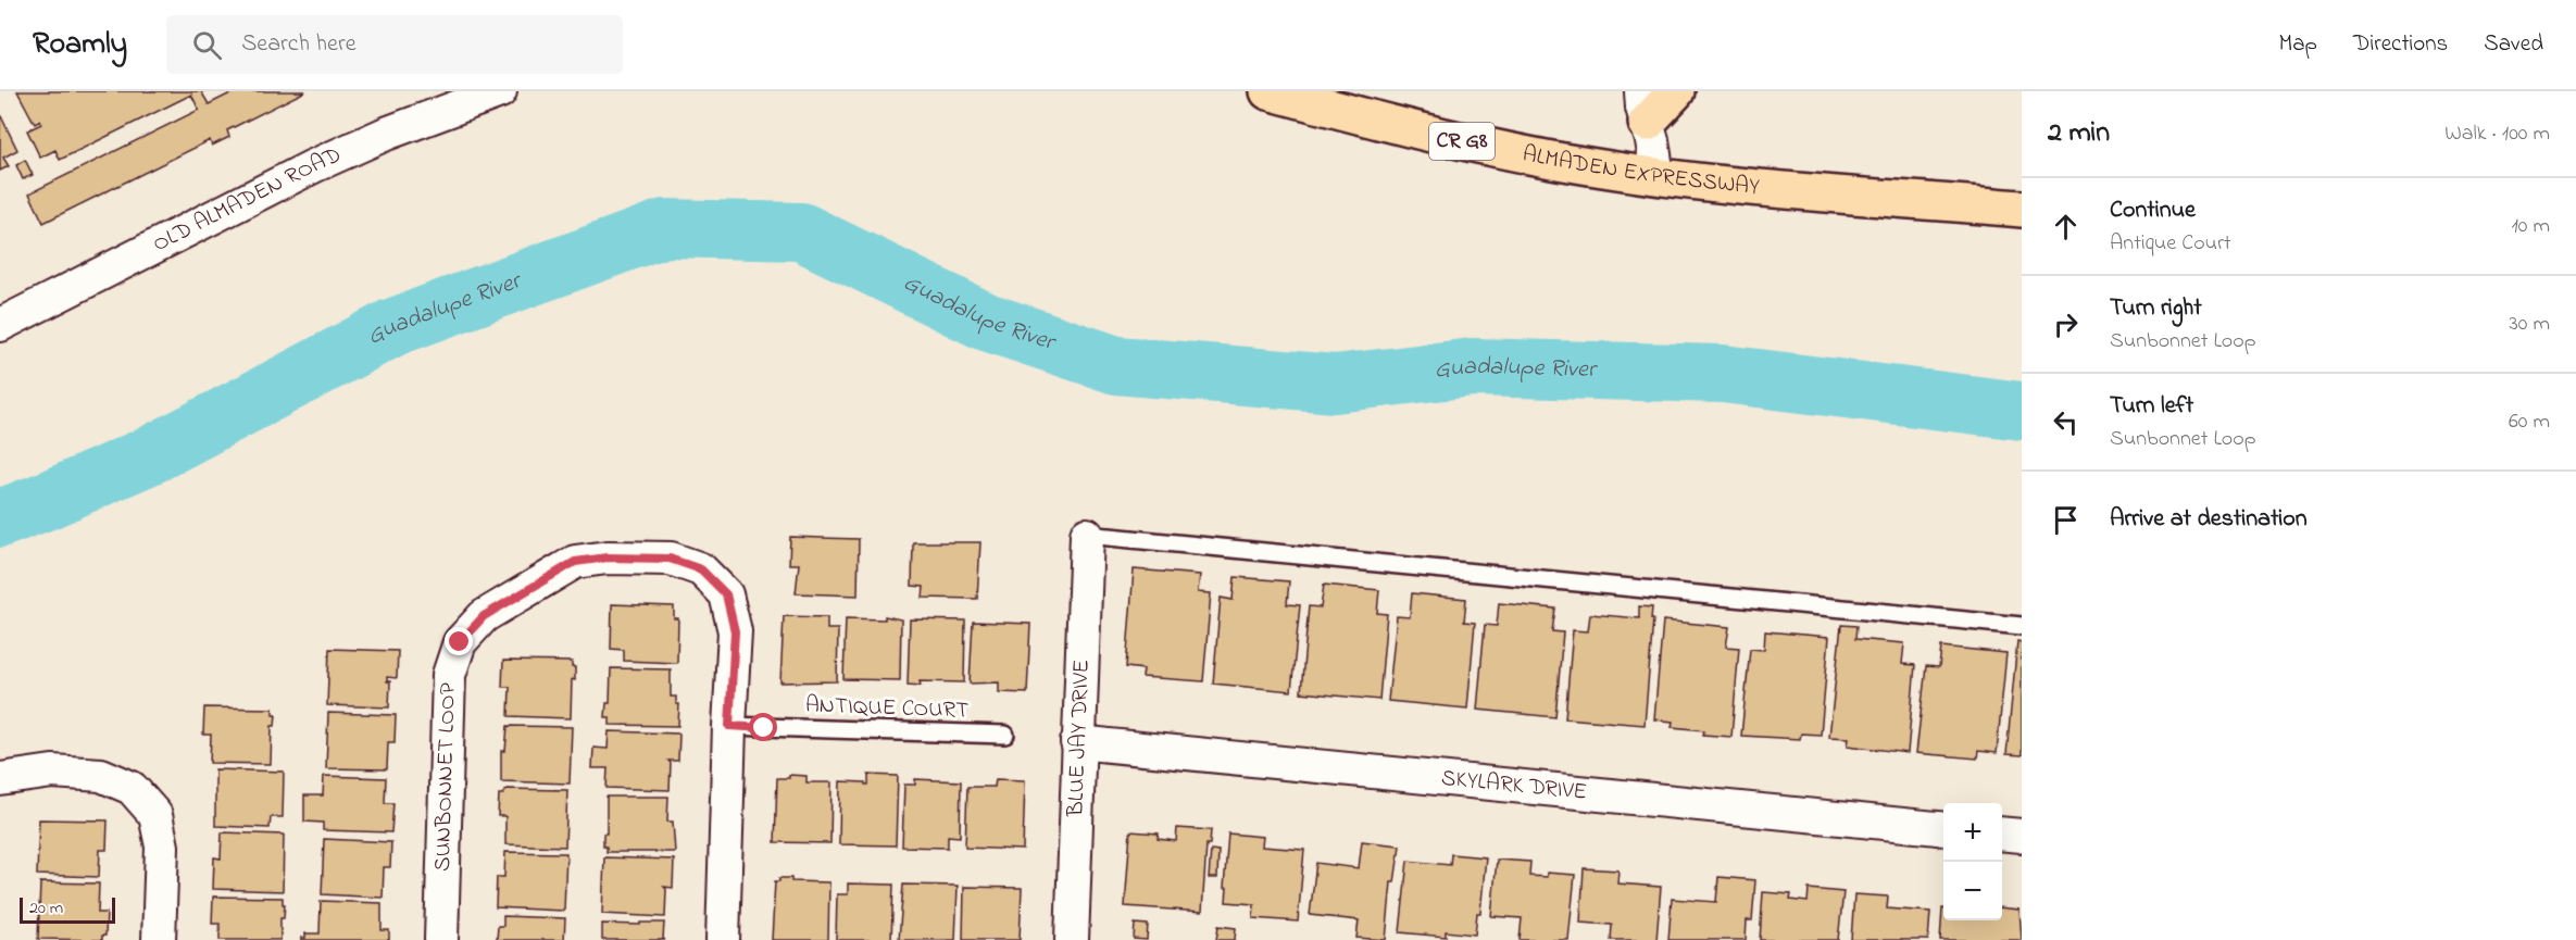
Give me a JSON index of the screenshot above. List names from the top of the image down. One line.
{"streets":{"main road":["CR G8","ALMADEN EXPRESSWAY"],"street":["OLD ALMADEN ROAD","BLUE JAY DRIVE","SUNBONNET LOOP","SKYLARK DRIVE"],"lane":["ANTIQUE COURT"]},"crossings":[["ANTIQUE COURT","SUNBONNET LOOP"],["BLUE JAY DRIVE","SKYLARK DRIVE"]],"water":["Guadalupe River"],"scale_bar":"20 m","page":{"header":"Roamly","search":"Search here","nav":["Map","Directions","Saved"],"heading":["2 min","Walk · 100 m"],"list":[["Continue","Antique Court","10 m"],["Turn right","Sunbonnet Loop","30 m"],["Turn left","Sunbonnet Loop","60 m"],"Arrive at destination"],"map_buttons":["+","−"],"scale":"20 m"}}
